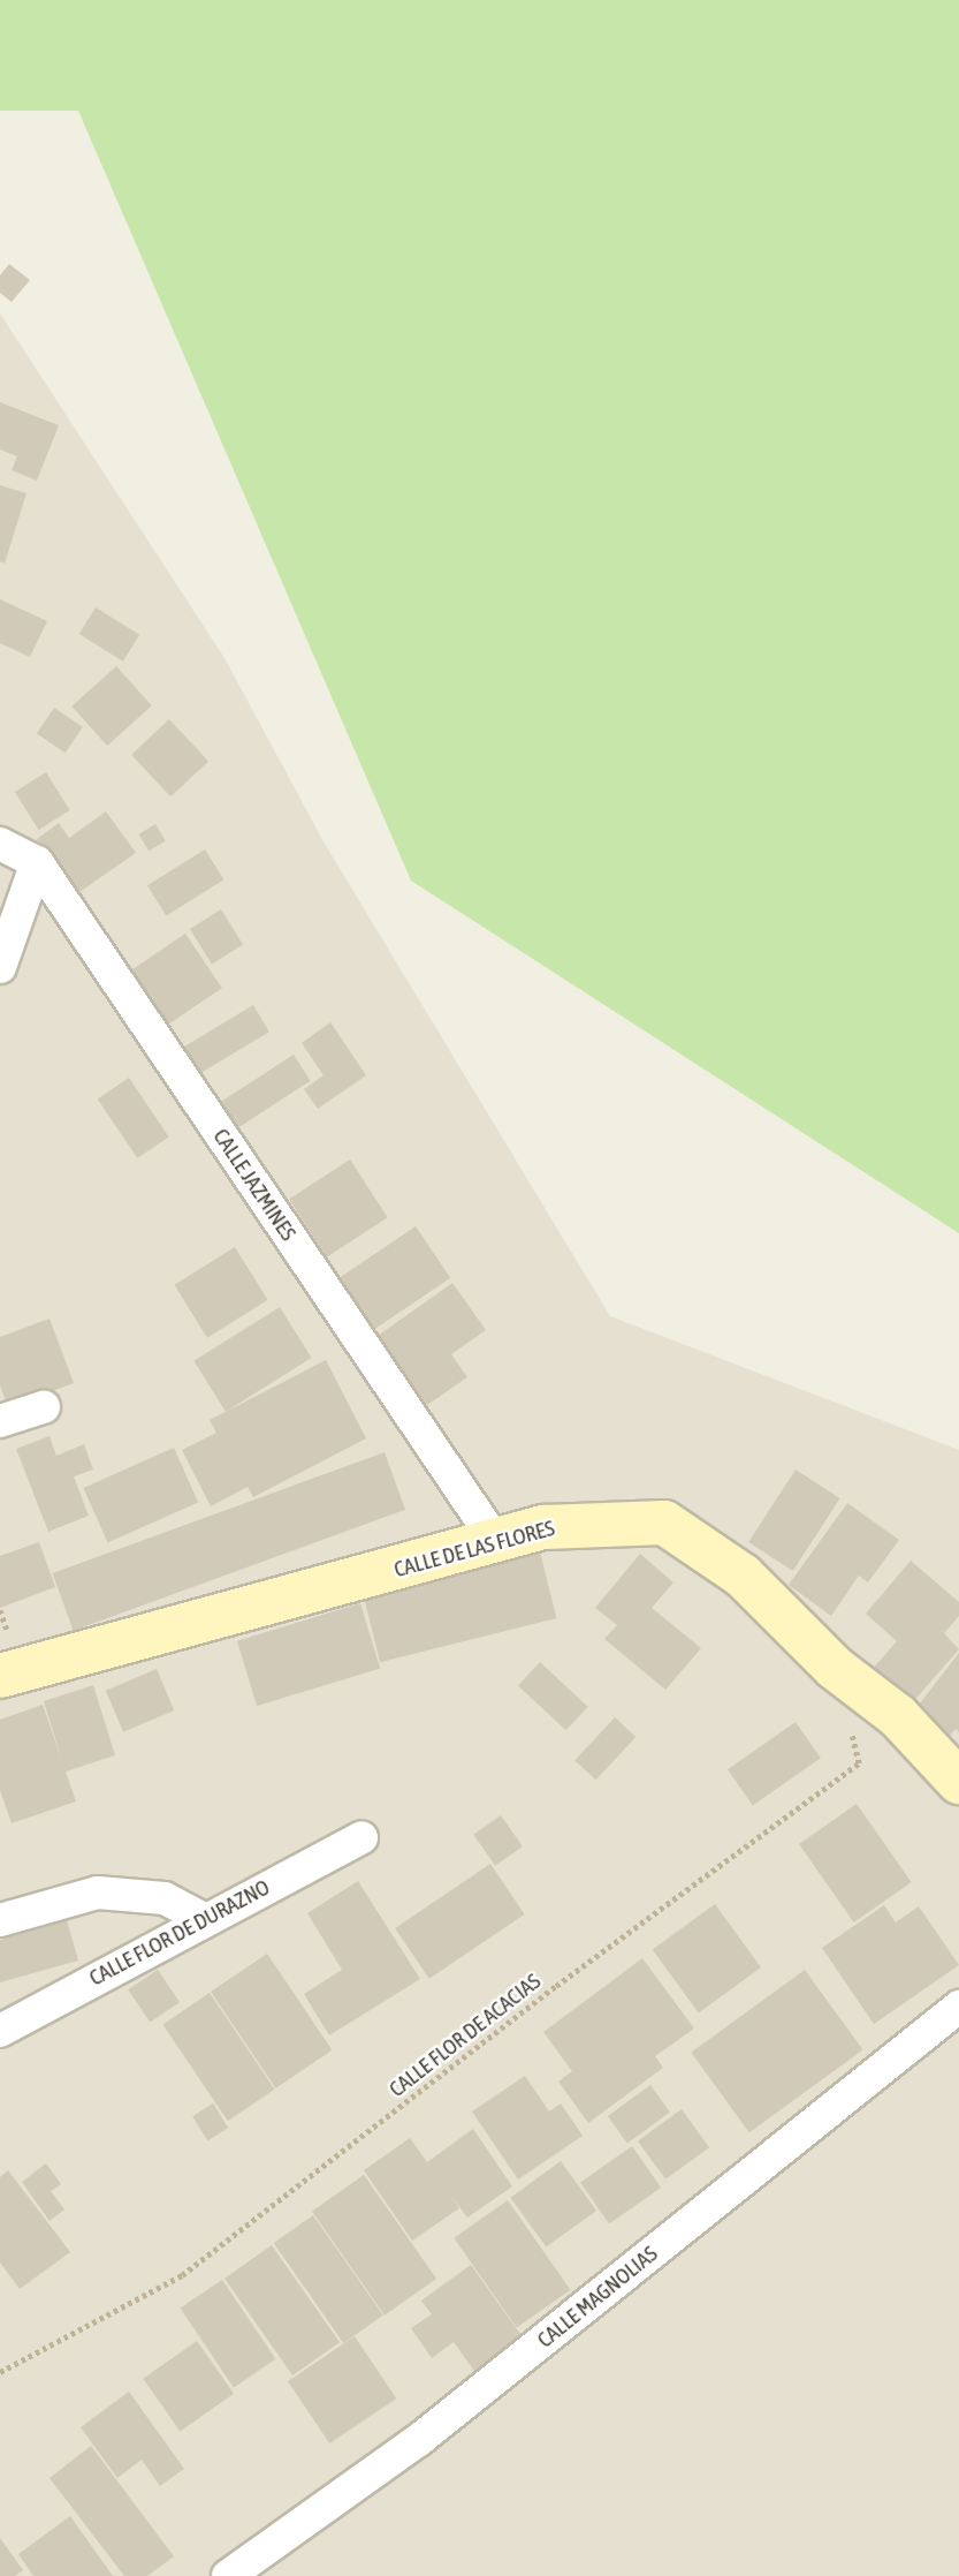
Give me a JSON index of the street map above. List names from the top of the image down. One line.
{"streets":{"street":["CALLE JAZMINES","CALLE DE LAS FLORES","CALLE FLOR DE DURAZNO","CALLE MAGNOLIAS"],"path":["CALLE FLOR DE ACACIAS"]},"crossings":[["CALLE JAZMINES","CALLE DE LAS FLORES"],["CALLE DE LAS FLORES","CALLE FLOR DE ACACIAS"]]}
